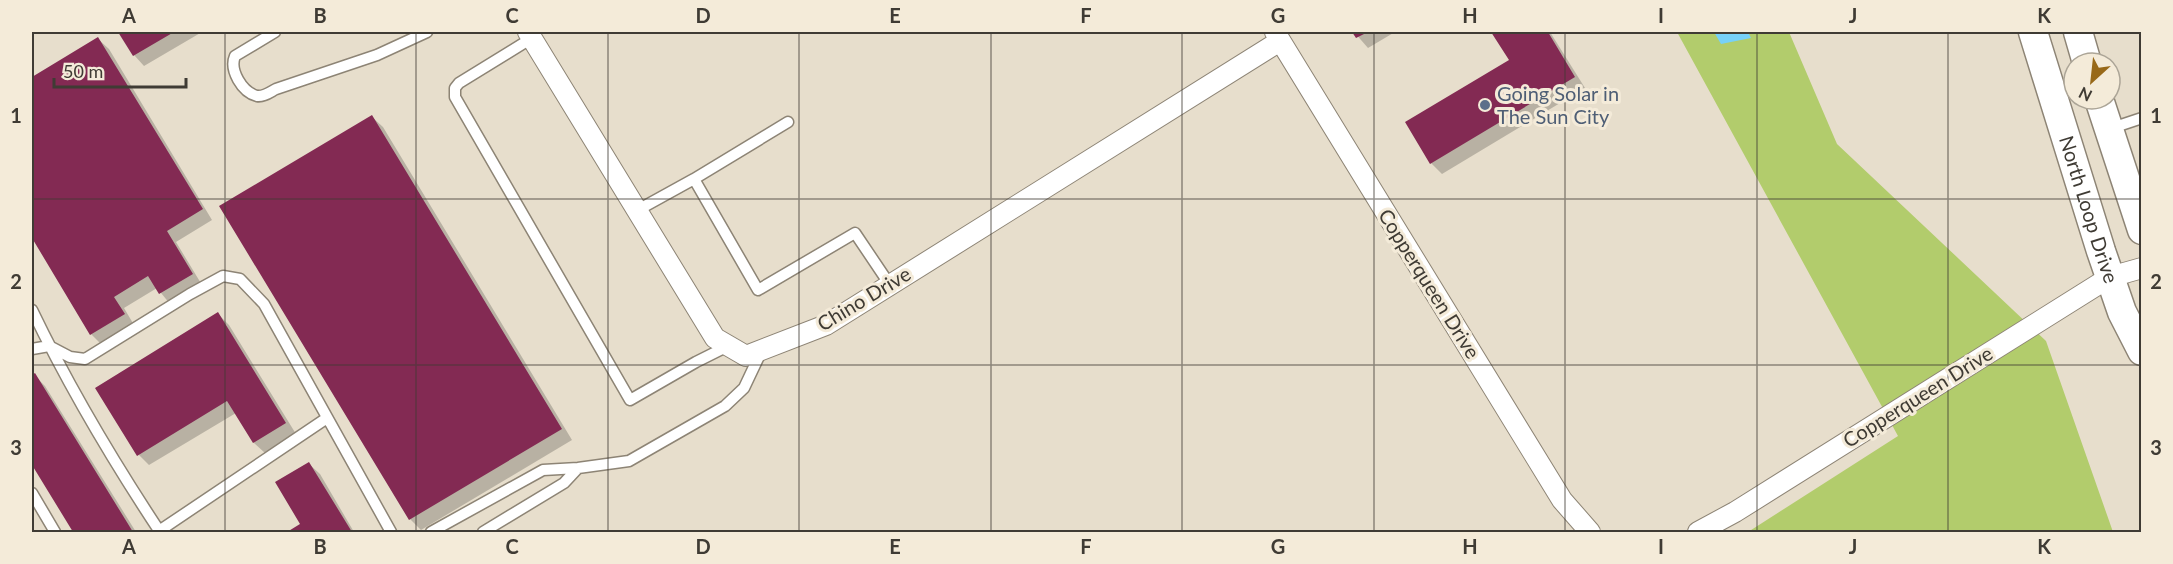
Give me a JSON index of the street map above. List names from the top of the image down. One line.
{"streets":{"main road":["North Loop Drive"],"street":["Copperqueen Drive","Chino Drive"]},"crossings":[["North Loop Drive","Copperqueen Drive"],["Copperqueen Drive","Chino Drive"]],"places":["Going Solar in The Sun City"],"scale_bar":"50 m","north":"bottom left","grid":{"columns":["A","B","C","D","E","F","G","H","I","J","K"],"rows":["1","2","3"]}}
